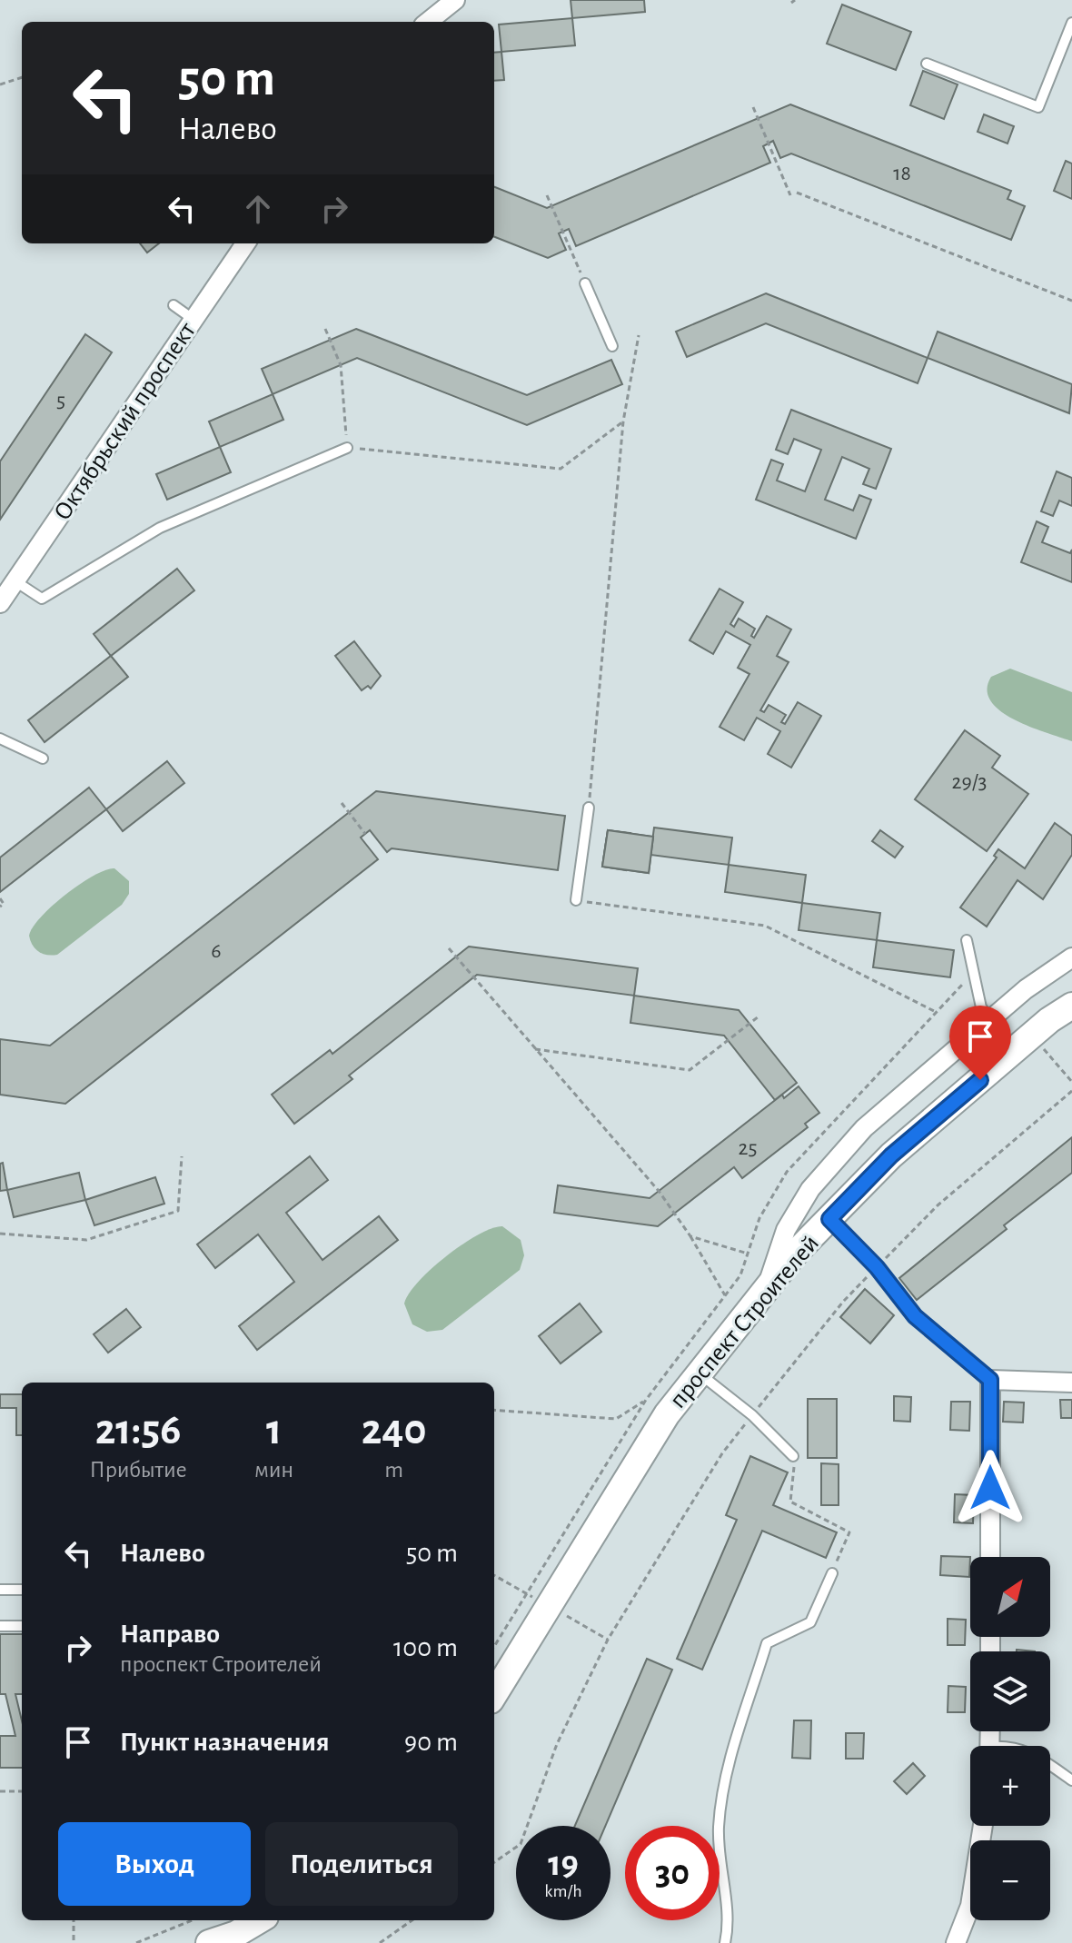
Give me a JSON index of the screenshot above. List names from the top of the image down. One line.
{"streets":{"street":["Октябрьский проспект","проспект Строителей"]},"house_numbers":["18","5","29/3","6","25"],"north":"top right","page":{"turn":["50 m","Налево"],"eta":["21:56","Прибытие","1","мин","240","m"],"list":[{"name":"Налево","value":"50 m"},{"name":"Направо","note":"проспект Строителей","value":"100 m"},{"name":"Пункт назначения","value":"90 m"}],"map_buttons":["+","−"],"buttons":["Выход","Поделиться"],"speed":"19 km/h","limit":"30"}}
